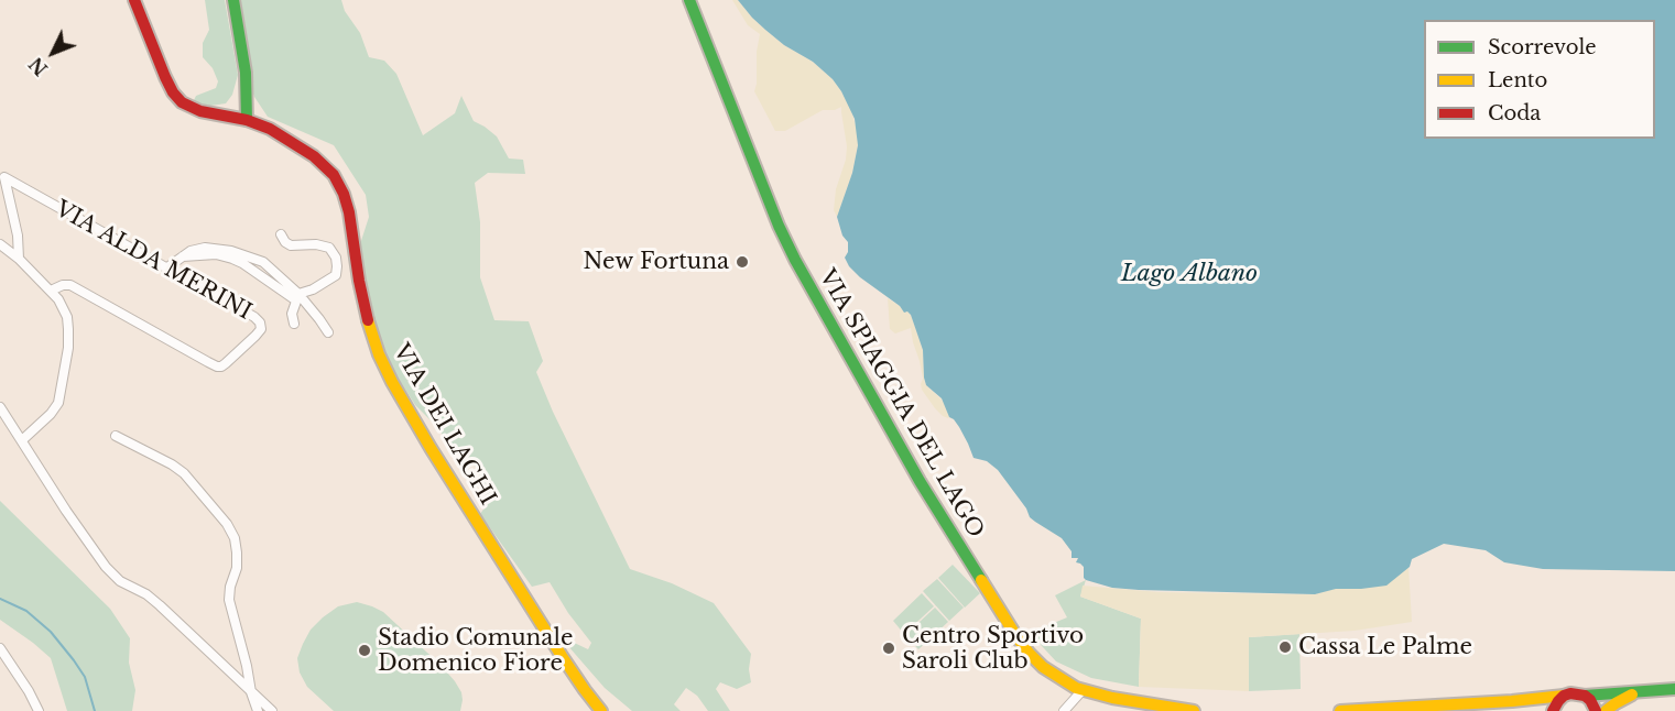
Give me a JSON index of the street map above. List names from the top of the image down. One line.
{"streets":{"street":["VIA ALDA MERINI","VIA SPIAGGIA DEL LAGO","VIA DEI LAGHI"]},"water":["Lago Albano"],"places":["New Fortuna","Cassa Le Palme","Centro Sportivo Saroli Club","Stadio Comunale Domenico Fiore"],"legend":["Scorrevole","Lento","Coda"],"north":"bottom left"}
